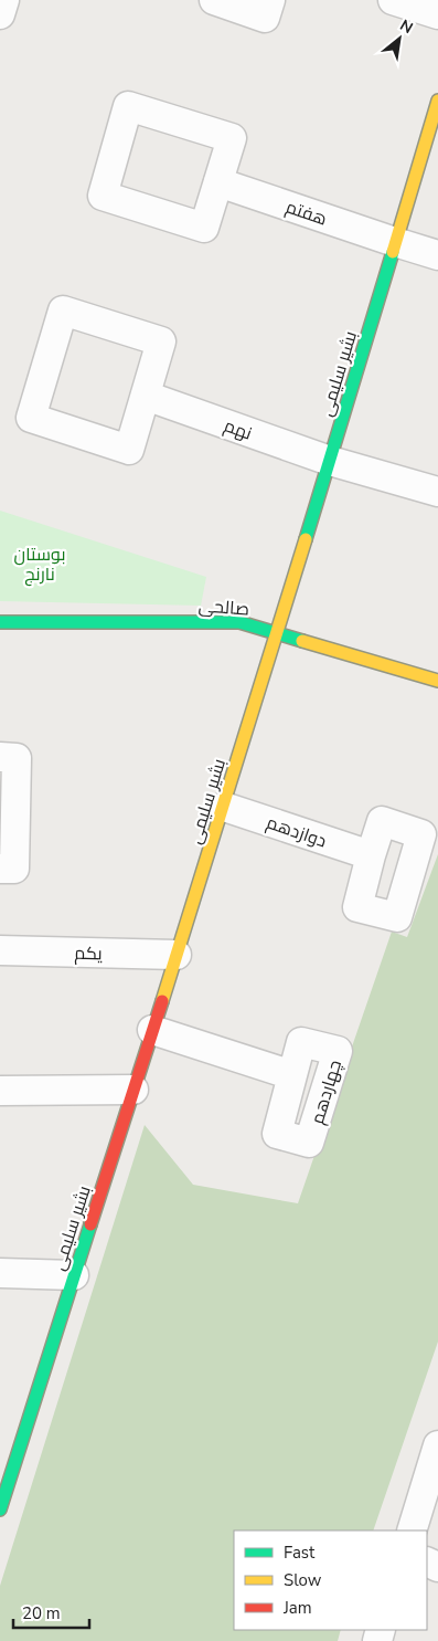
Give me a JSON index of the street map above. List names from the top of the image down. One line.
{"streets":{"main road":["بشیر سلیمی","صالحی"],"street":["هفتم","نهم","دوازدهم","یکم","چهاردهم"]},"crossings":[["هفتم","بشیر سلیمی"],["بشیر سلیمی","نهم"],["بشیر سلیمی","صالحی"],["بشیر سلیمی","دوازدهم"],["بشیر سلیمی","یکم"],["بشیر سلیمی","چهاردهم"]],"parks":["بوستان نارنج"],"legend":["Fast","Slow","Jam"],"scale_bar":"20 m","north":"top right"}
